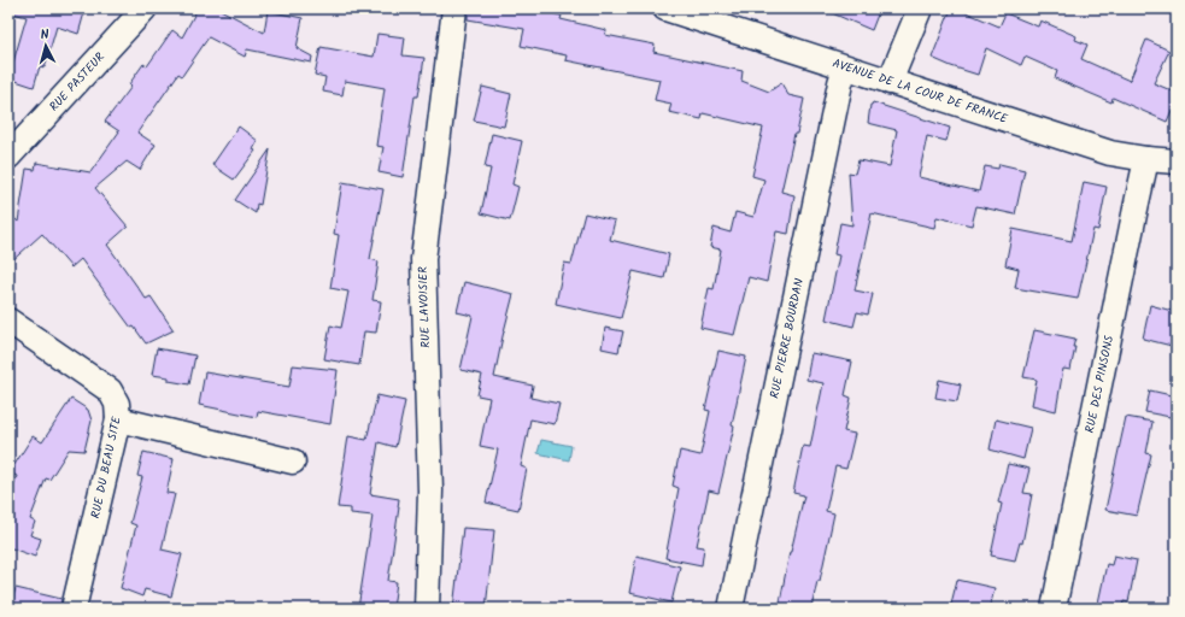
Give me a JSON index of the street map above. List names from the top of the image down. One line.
{"streets":{"street":["RUE PASTEUR","AVENUE DE LA COUR DE FRANCE","RUE LAVOISIER","RUE PIERRE BOURDAN","RUE DES PINSONS","RUE DU BEAU SITE"]},"crossings":[["AVENUE DE LA COUR DE FRANCE","RUE PIERRE BOURDAN"],["AVENUE DE LA COUR DE FRANCE","RUE DES PINSONS"]],"north":"top"}
